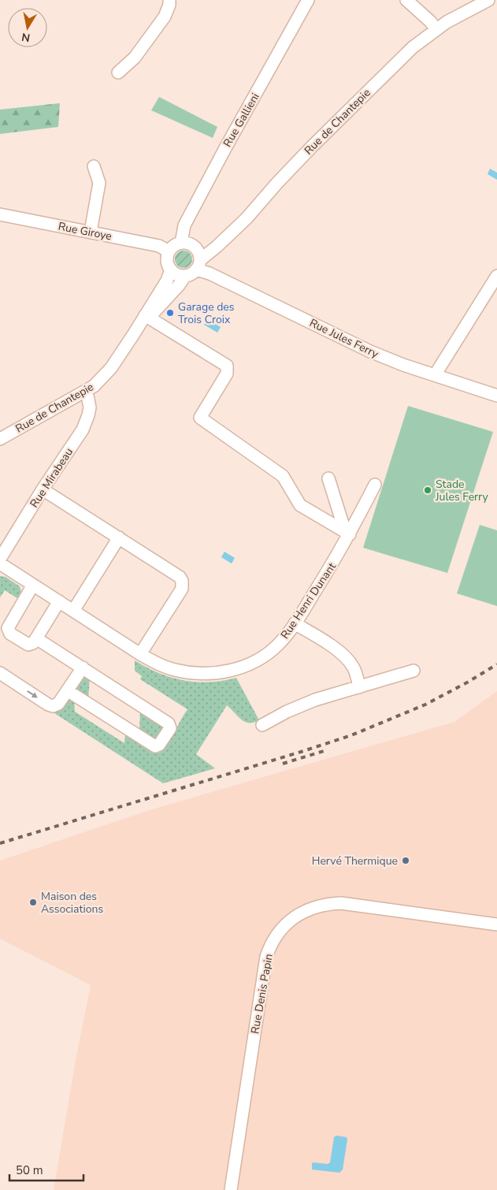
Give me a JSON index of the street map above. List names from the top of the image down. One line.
{"streets":{"street":["Rue Gallieni","Rue de Chantepie","Rue Giroye","Rue Jules Ferry","Rue Mirabeau","Rue Henri Dunant","Rue Denis Papin"]},"crossings":[["Rue Gallieni","Rue de Chantepie"],["Rue Gallieni","Rue Giroye"],["Rue Gallieni","Rue Jules Ferry"],["Rue de Chantepie","Rue Giroye"],["Rue de Chantepie","Rue Jules Ferry"],["Rue de Chantepie","Rue Mirabeau"],["Rue Giroye","Rue Jules Ferry"]],"places":["Garage des Trois Croix","Stade Jules Ferry","Hervé Thermique","Maison des Associations"],"scale_bar":"50 m","north":"bottom"}
